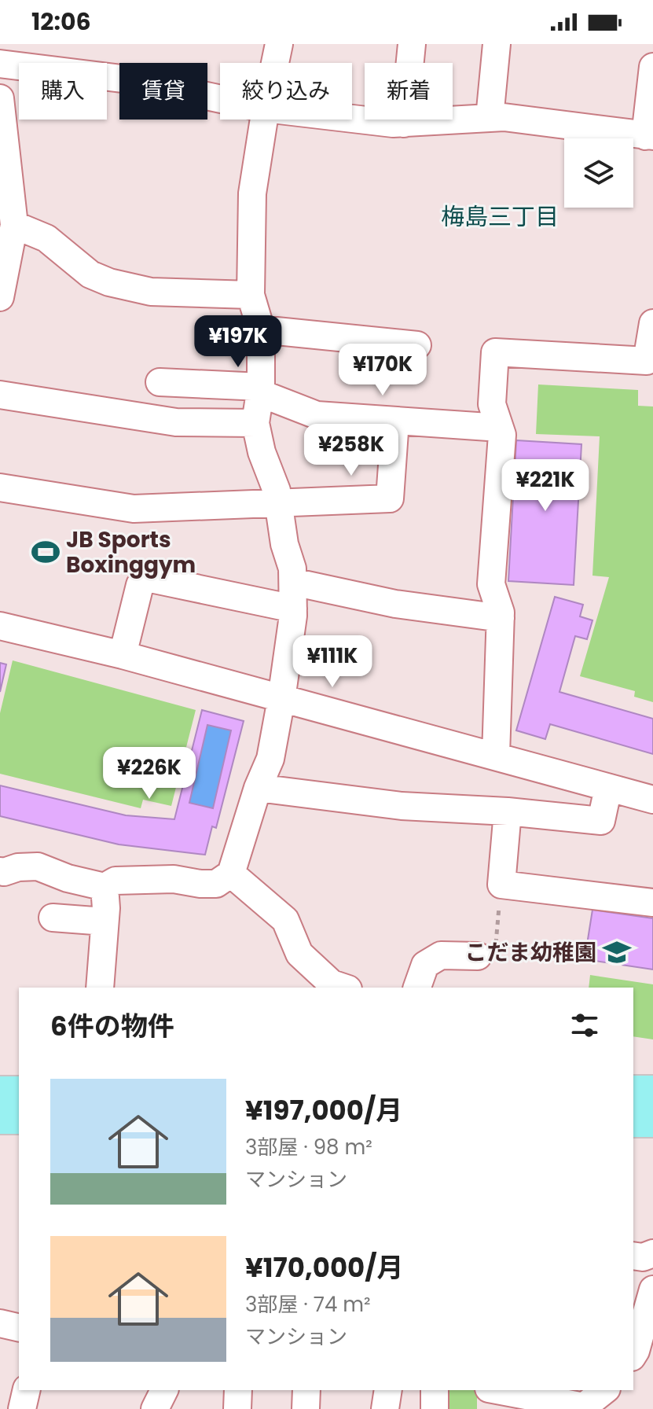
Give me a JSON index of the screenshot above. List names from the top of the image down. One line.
{"districts":["梅島三丁目"],"places":{"sports":["JB Sports Boxinggym"],"school or university":["こだま幼稚園"]},"page":{"status":"12:06","chip":["購入","賃貸","絞り込み","新着"],"price":["¥197K","¥170K","¥258K","¥221K","¥111K","¥226K"],"heading":"6件の物件","list":[{"name":"¥197,000/月","note":"3部屋 · 98 m² · マンション"},{"name":"¥170,000/月","note":"3部屋 · 74 m² · マンション"}]}}
